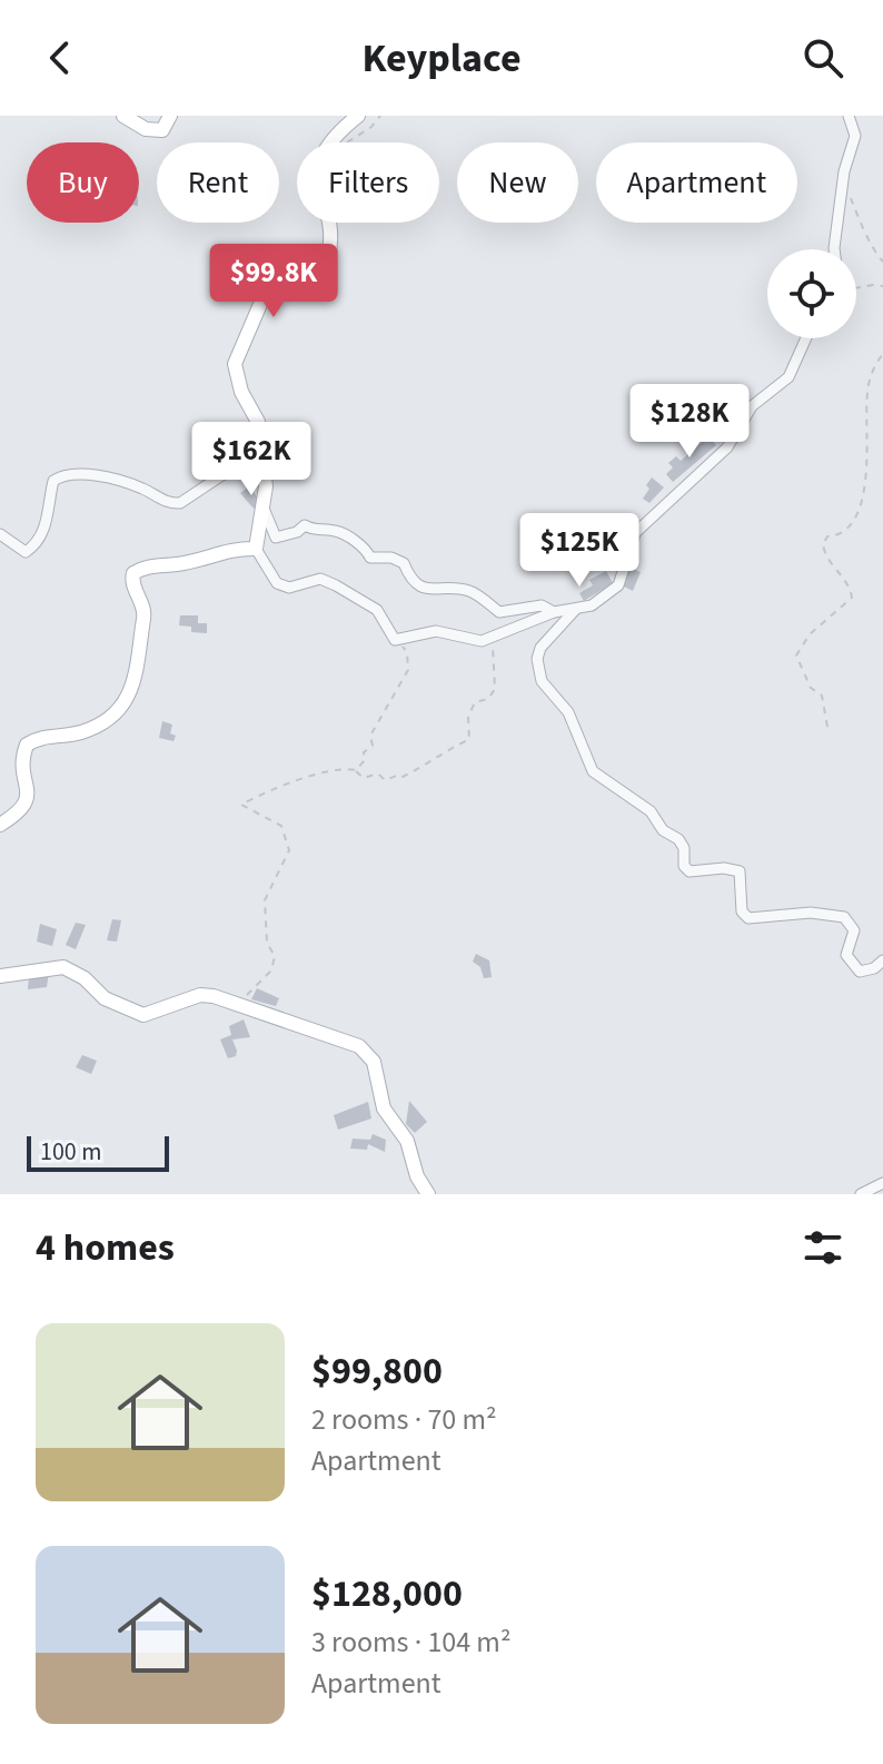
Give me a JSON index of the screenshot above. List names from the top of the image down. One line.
{"scale_bar":"100 m","page":{"header":"Keyplace","chip":["Buy","Rent","Filters","New","Apartment"],"price":["$99.8K","$128K","$162K","$125K"],"scale":"100 m","heading":"4 homes","list":[{"name":"$99,800","note":"2 rooms · 70 m² · Apartment"},{"name":"$128,000","note":"3 rooms · 104 m² · Apartment"}]}}
